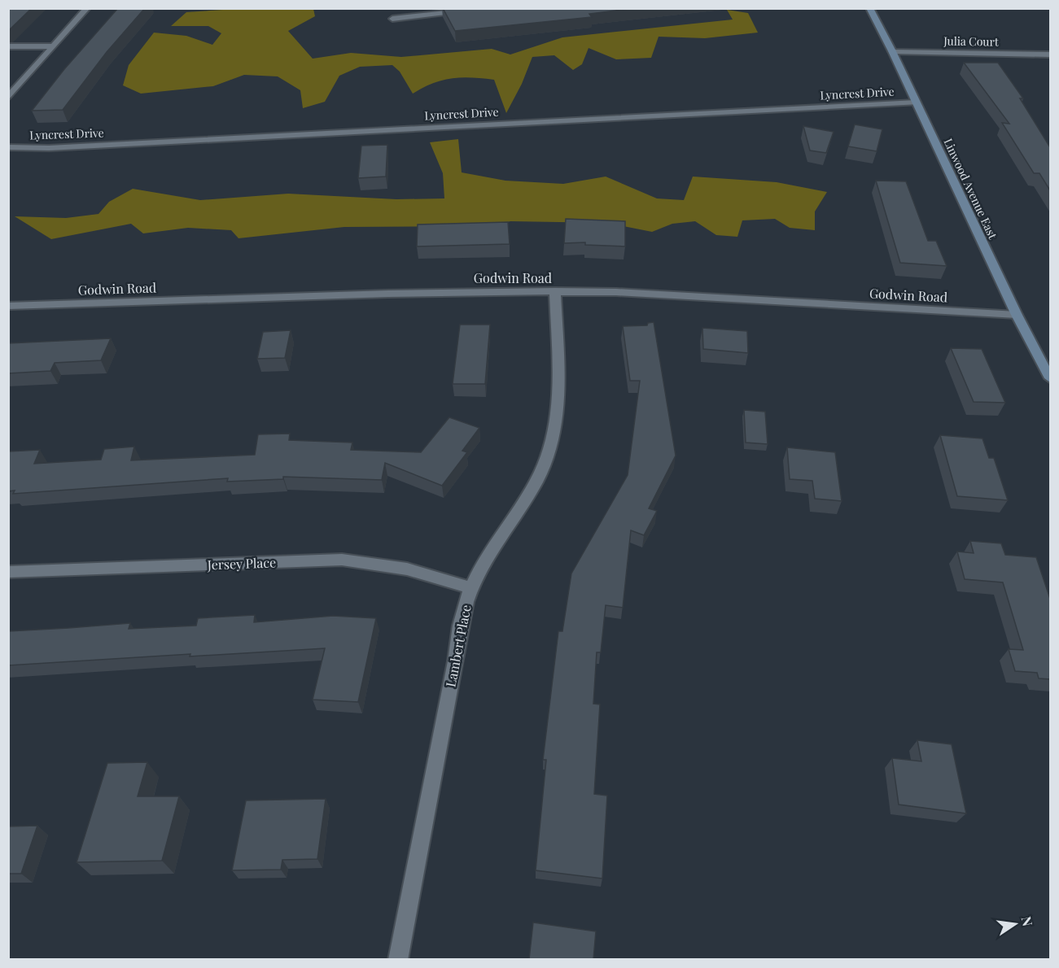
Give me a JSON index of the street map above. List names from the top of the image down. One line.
{"streets":{"main road":["Linwood Avenue East"],"street":["Julia Court","Lyncrest Drive","Godwin Road","Jersey Place","Lambert Place"]},"crossings":[["Julia Court","Linwood Avenue East"],["Lyncrest Drive","Linwood Avenue East"],["Linwood Avenue East","Godwin Road"],["Godwin Road","Lambert Place"],["Jersey Place","Lambert Place"]],"north":"right"}
